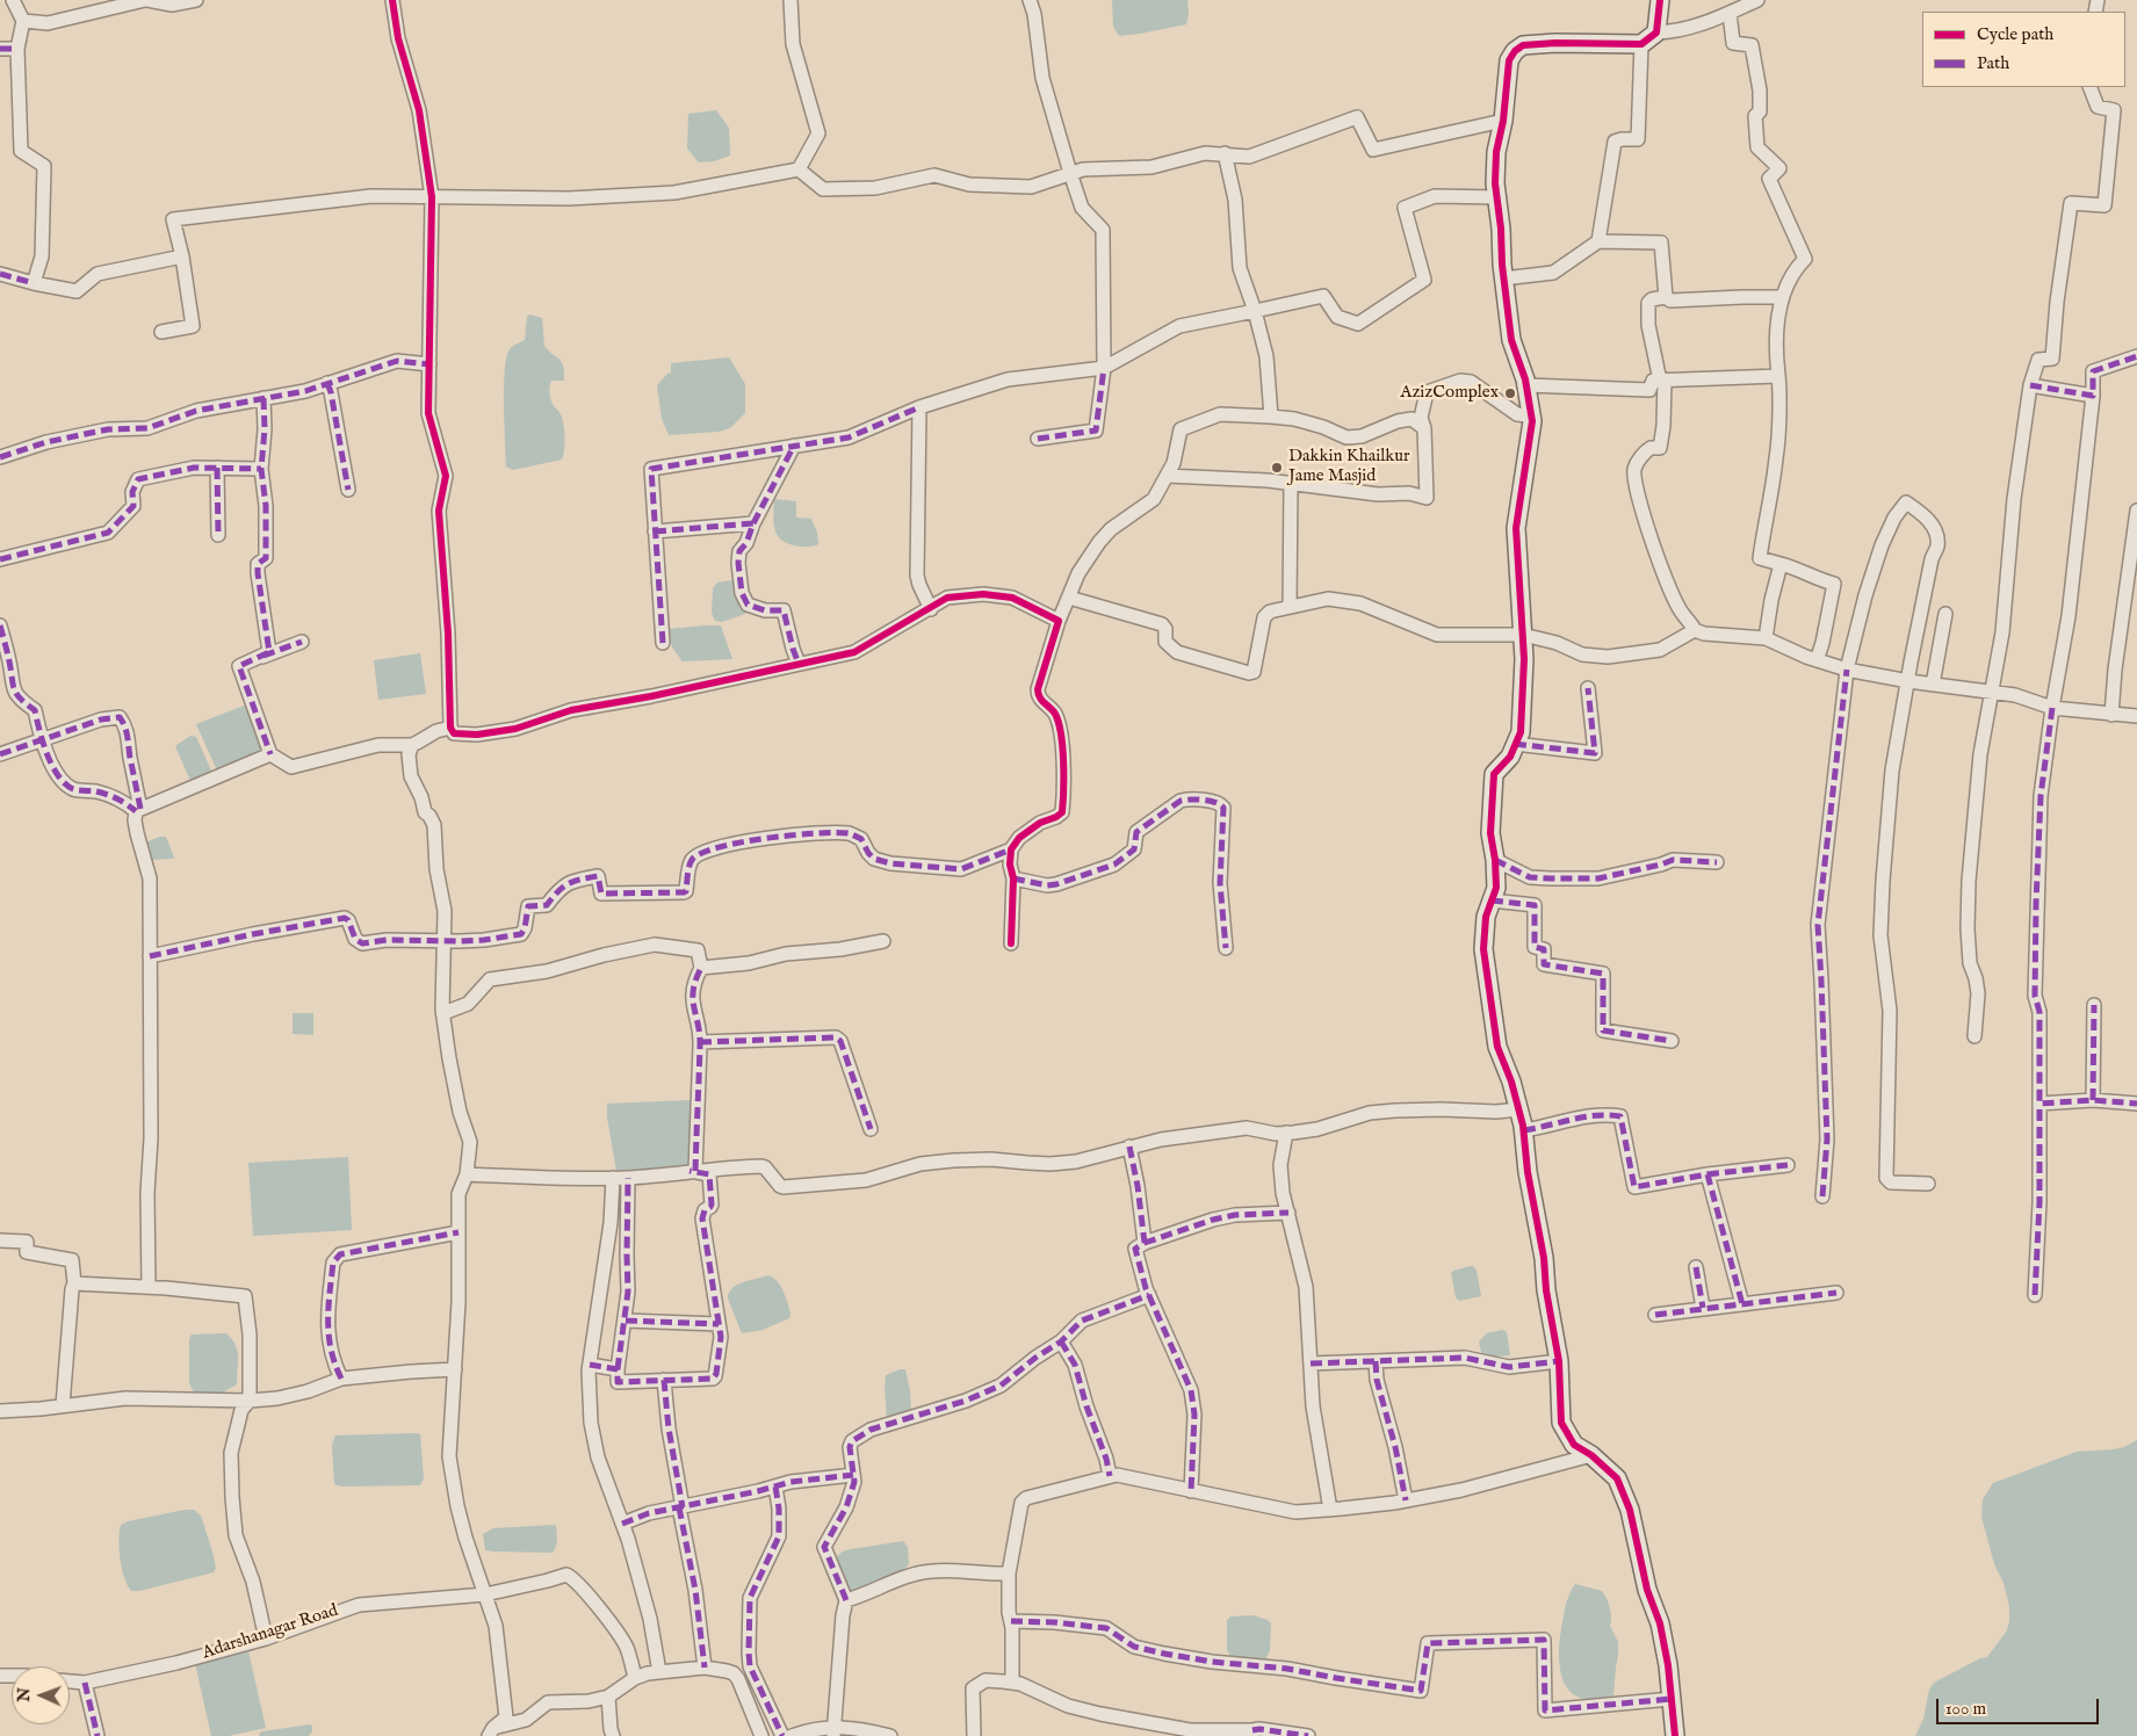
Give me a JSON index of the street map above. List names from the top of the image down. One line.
{"streets":{"street":["Adarshanagar Road"]},"places":["AzizComplex","Dakkin Khailkur Jame Masjid"],"legend":["Cycle path","Path"],"scale_bar":"100 m","north":"left"}
